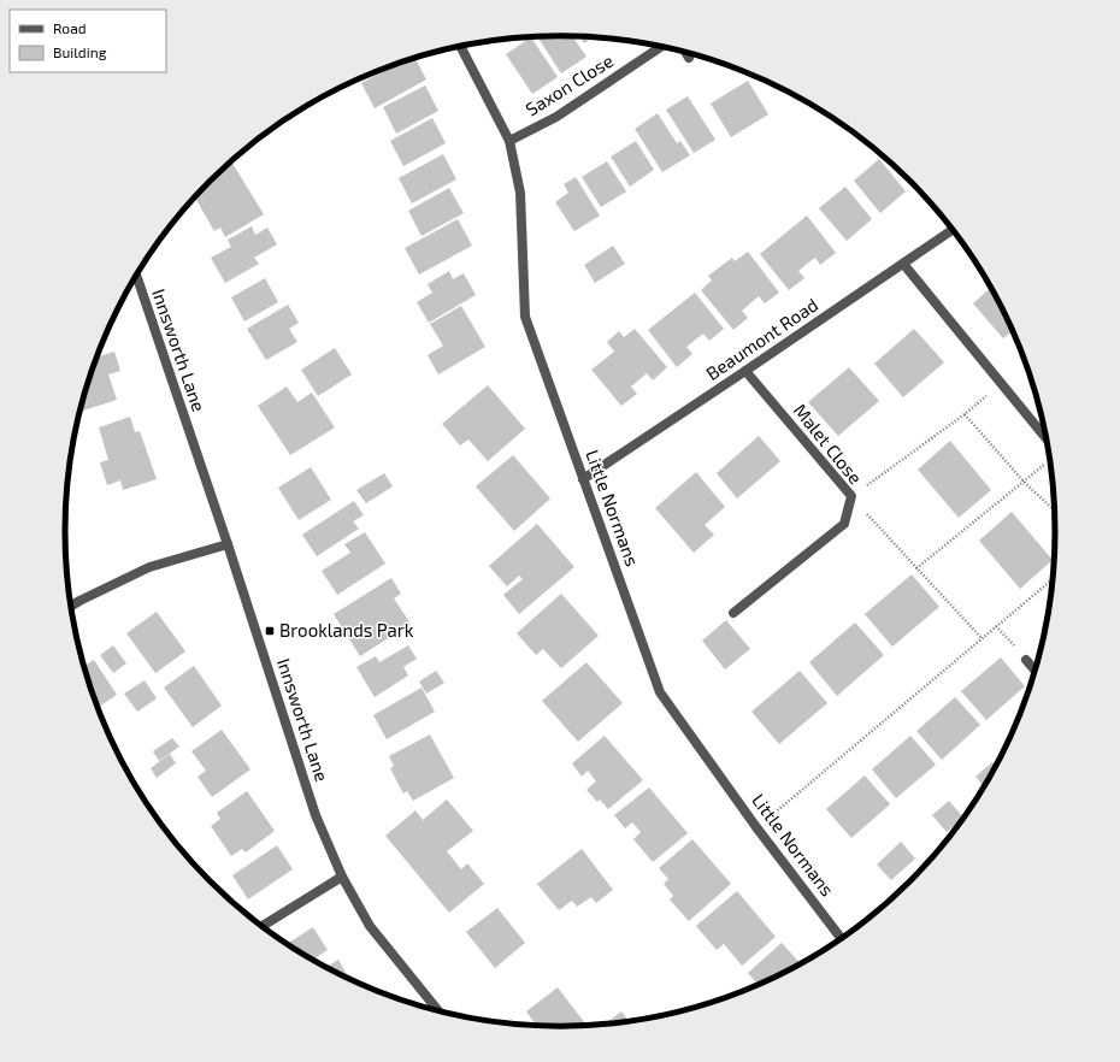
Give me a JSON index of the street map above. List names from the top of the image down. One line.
{"streets":{"street":["Saxon Close","Beaumont Road","Innsworth Lane","Malet Close","Little Normans"]},"crossings":[["Saxon Close","Little Normans"],["Beaumont Road","Malet Close"],["Beaumont Road","Little Normans"]],"places":{"transit":["Brooklands Park"]},"legend":["Road","Building"]}
